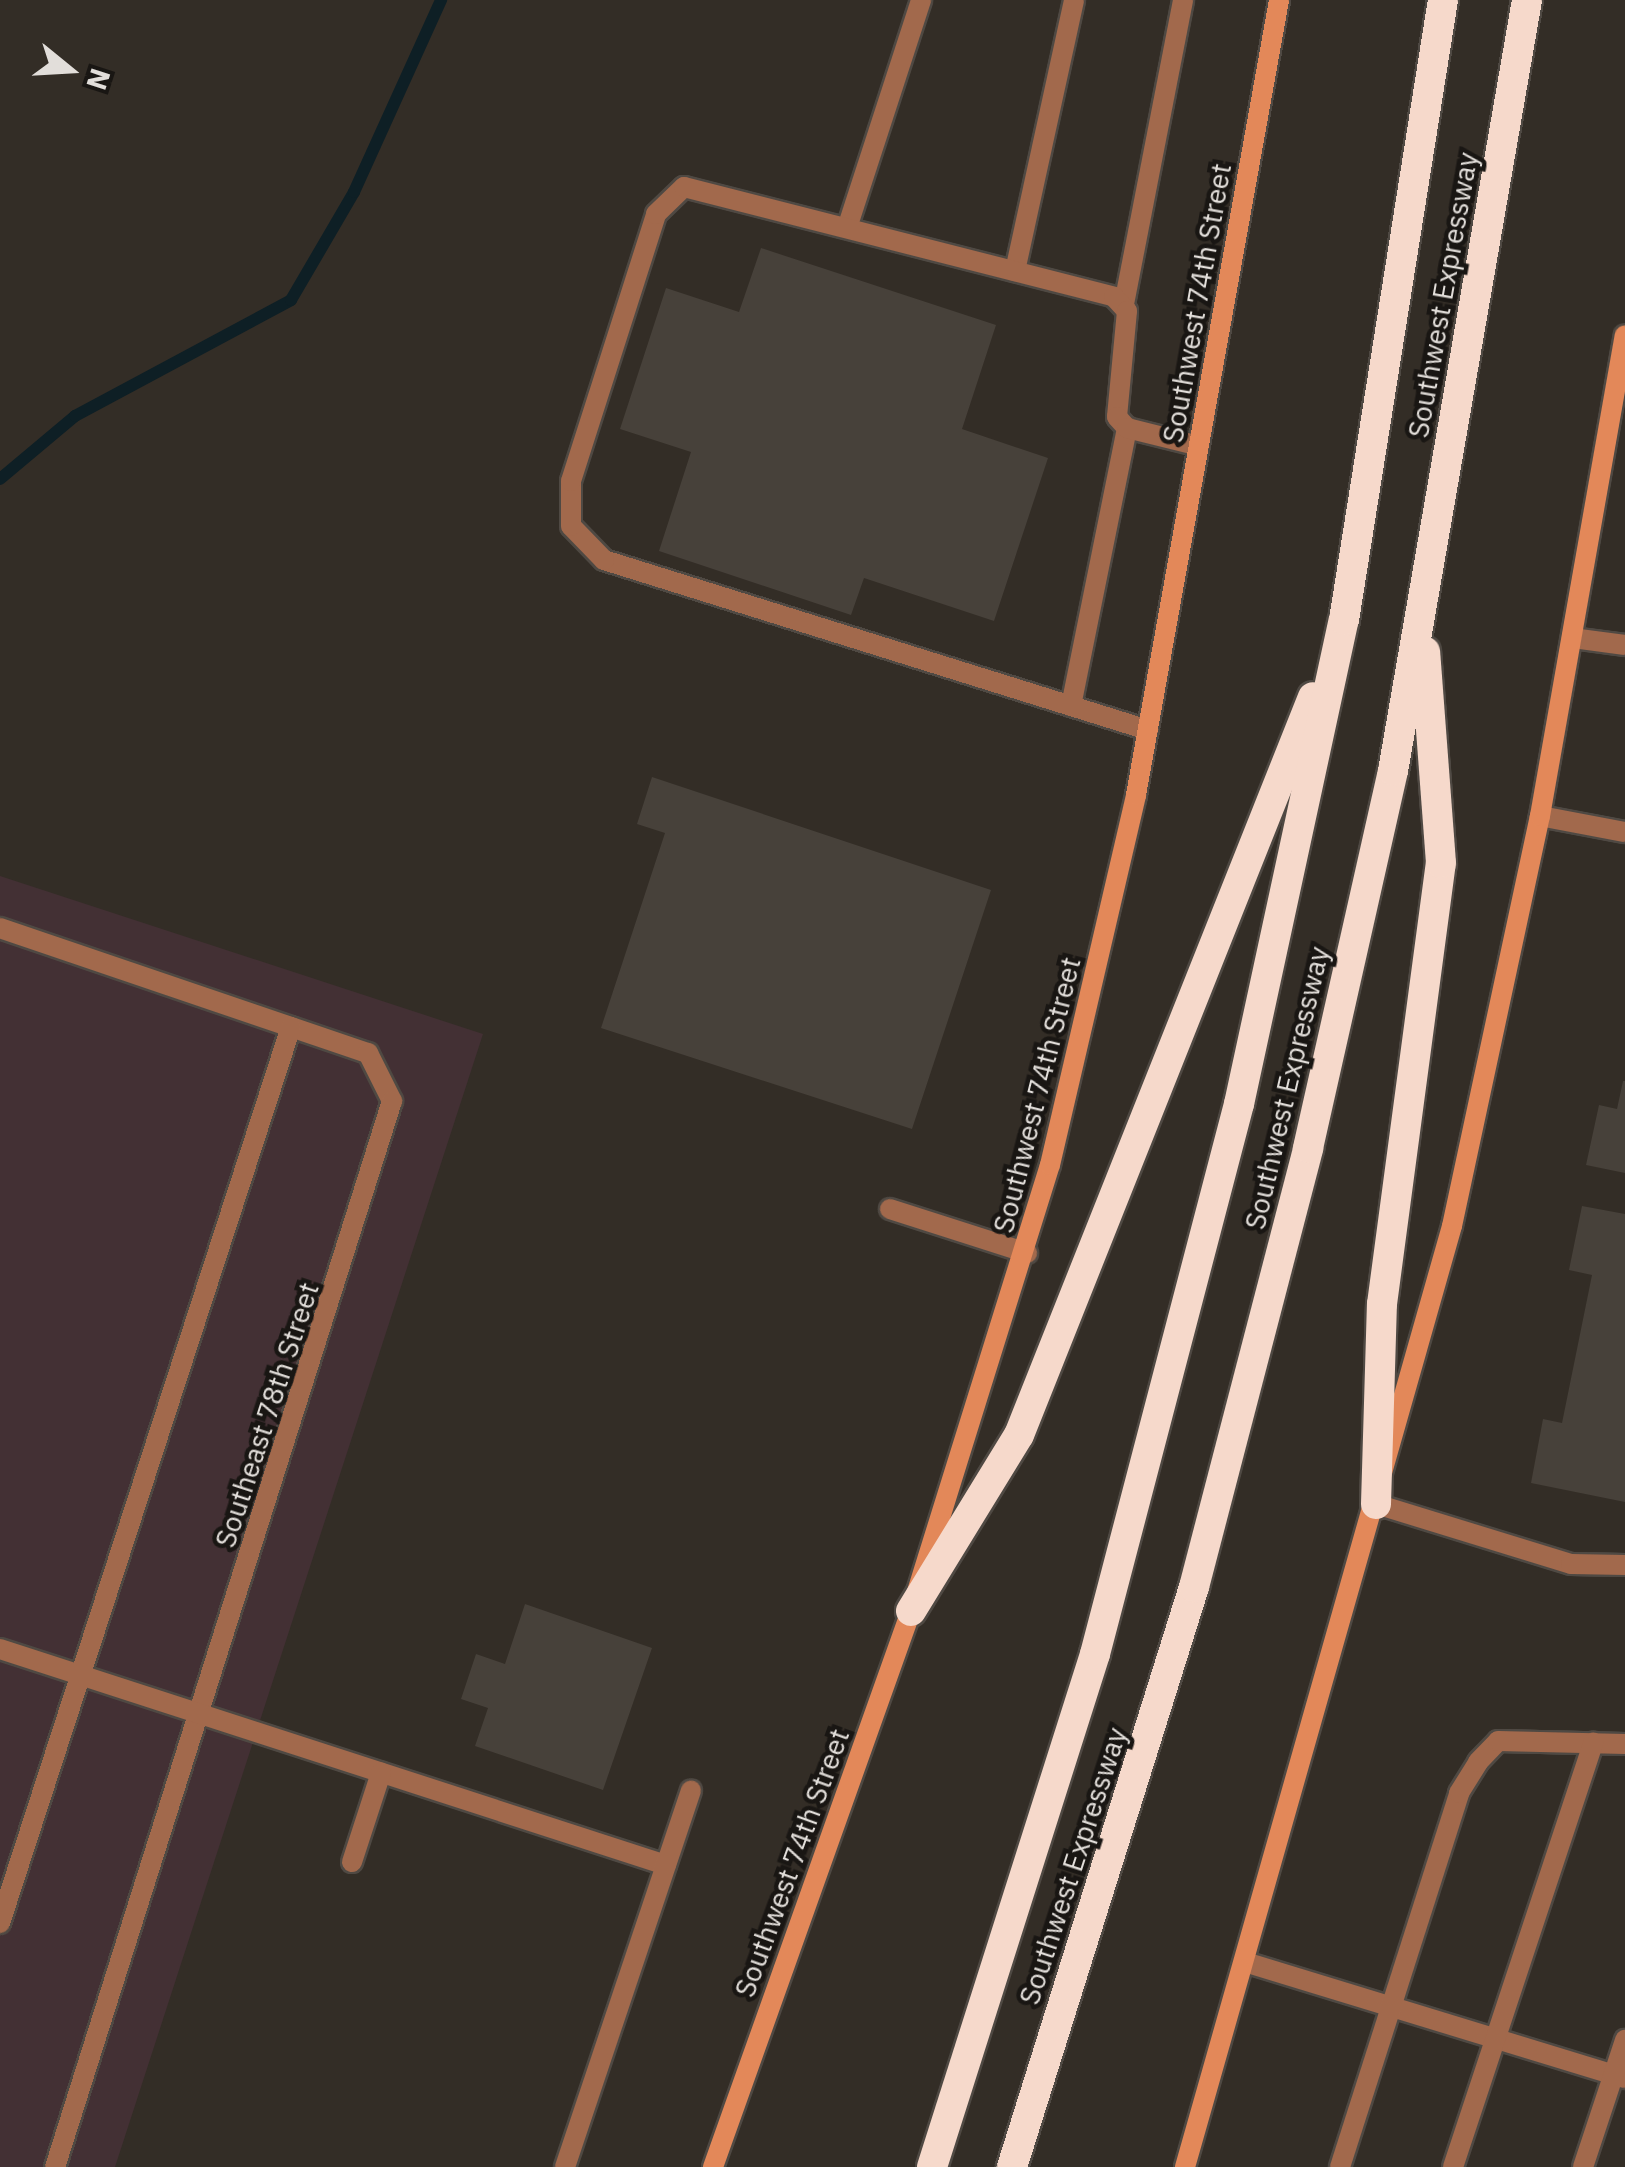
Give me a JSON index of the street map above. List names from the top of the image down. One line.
{"streets":{"highway":["Southwest Expressway"],"main road":["Southwest 74th Street"],"lane":["Southeast 78th Street"]},"north":"right"}
